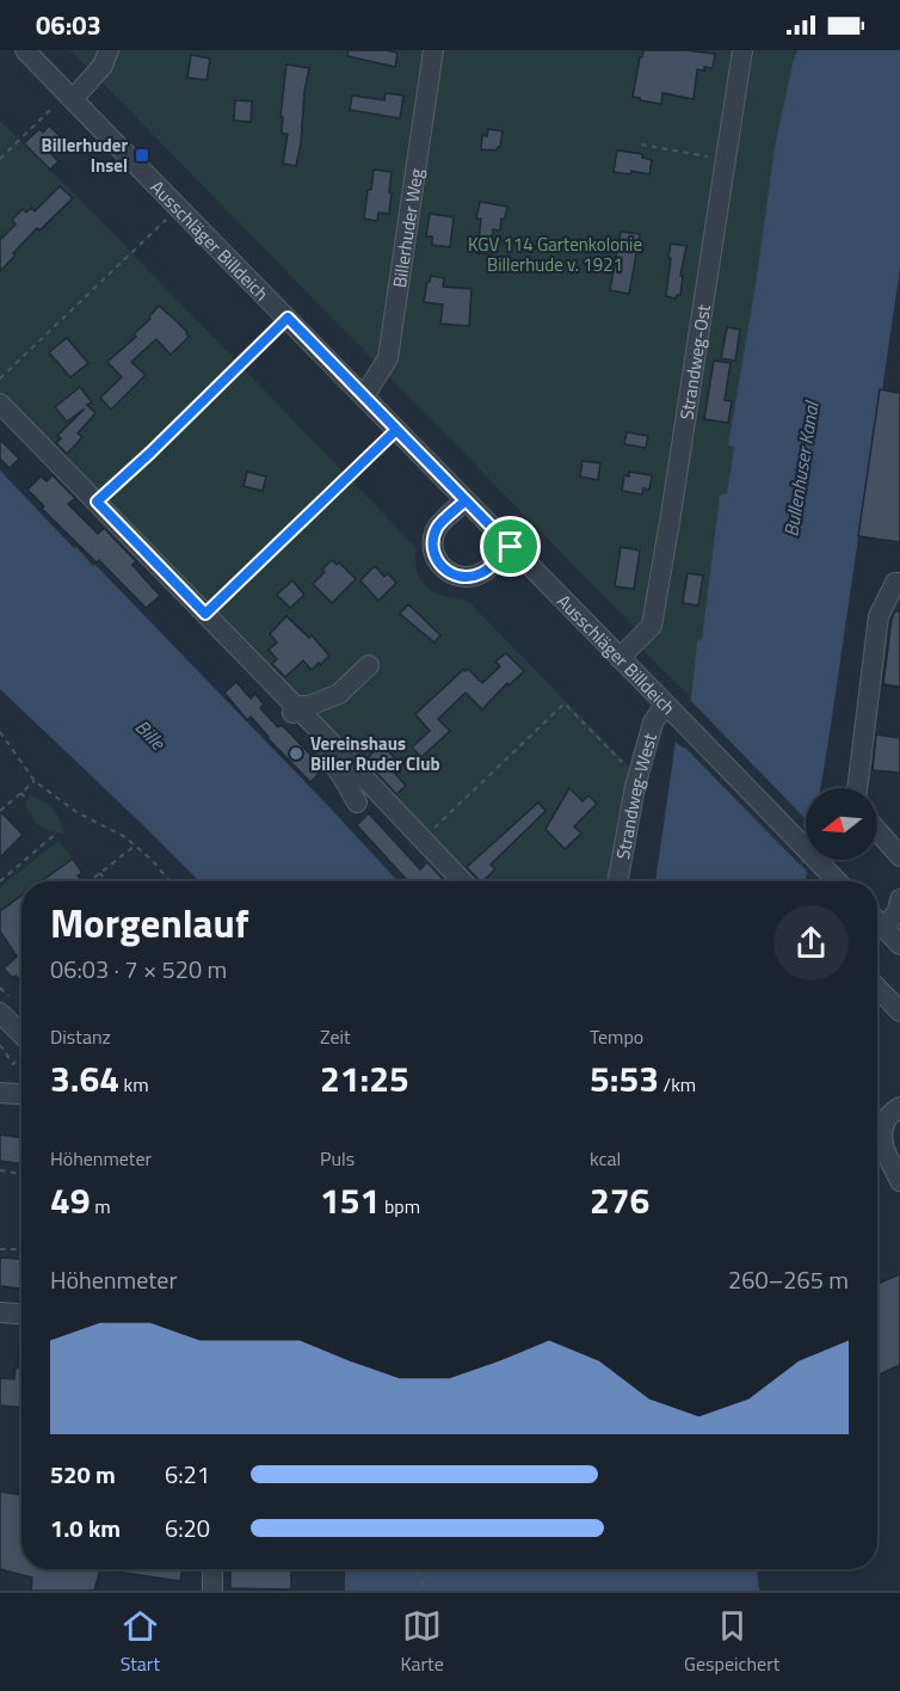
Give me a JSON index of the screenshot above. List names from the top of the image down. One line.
{"streets":{"street":["Billerhuder Weg","Ausschläger Billdeich","Strandweg-Ost","Strandweg-West"]},"crossings":[["Billerhuder Weg","Ausschläger Billdeich"],["Ausschläger Billdeich","Strandweg-Ost"],["Ausschläger Billdeich","Strandweg-West"]],"water":["Bullenhuser Kanal","Bille"],"parks":["KGV 114 Gartenkolonie Billerhude v. 1921"],"places":{"transit":["Billerhuder Insel"],"other":["Vereinshaus Biller Ruder Club"]},"north":"left","page":{"status":"06:03","heading":["Morgenlauf","06:03 · 7 × 520 m"],"stats":[["Distanz","3.64 km"],["Zeit","21:25"],["Tempo","5:53 /km"],["Höhenmeter","49 m"],["Puls","151 bpm"],["kcal","276"]],"chart":["Höhenmeter","260–265 m"],"list":[{"name":"520 m","note":"6:21"},{"name":"1.0 km","note":"6:20"}],"tabs":["Start","Karte","Gespeichert"]}}
